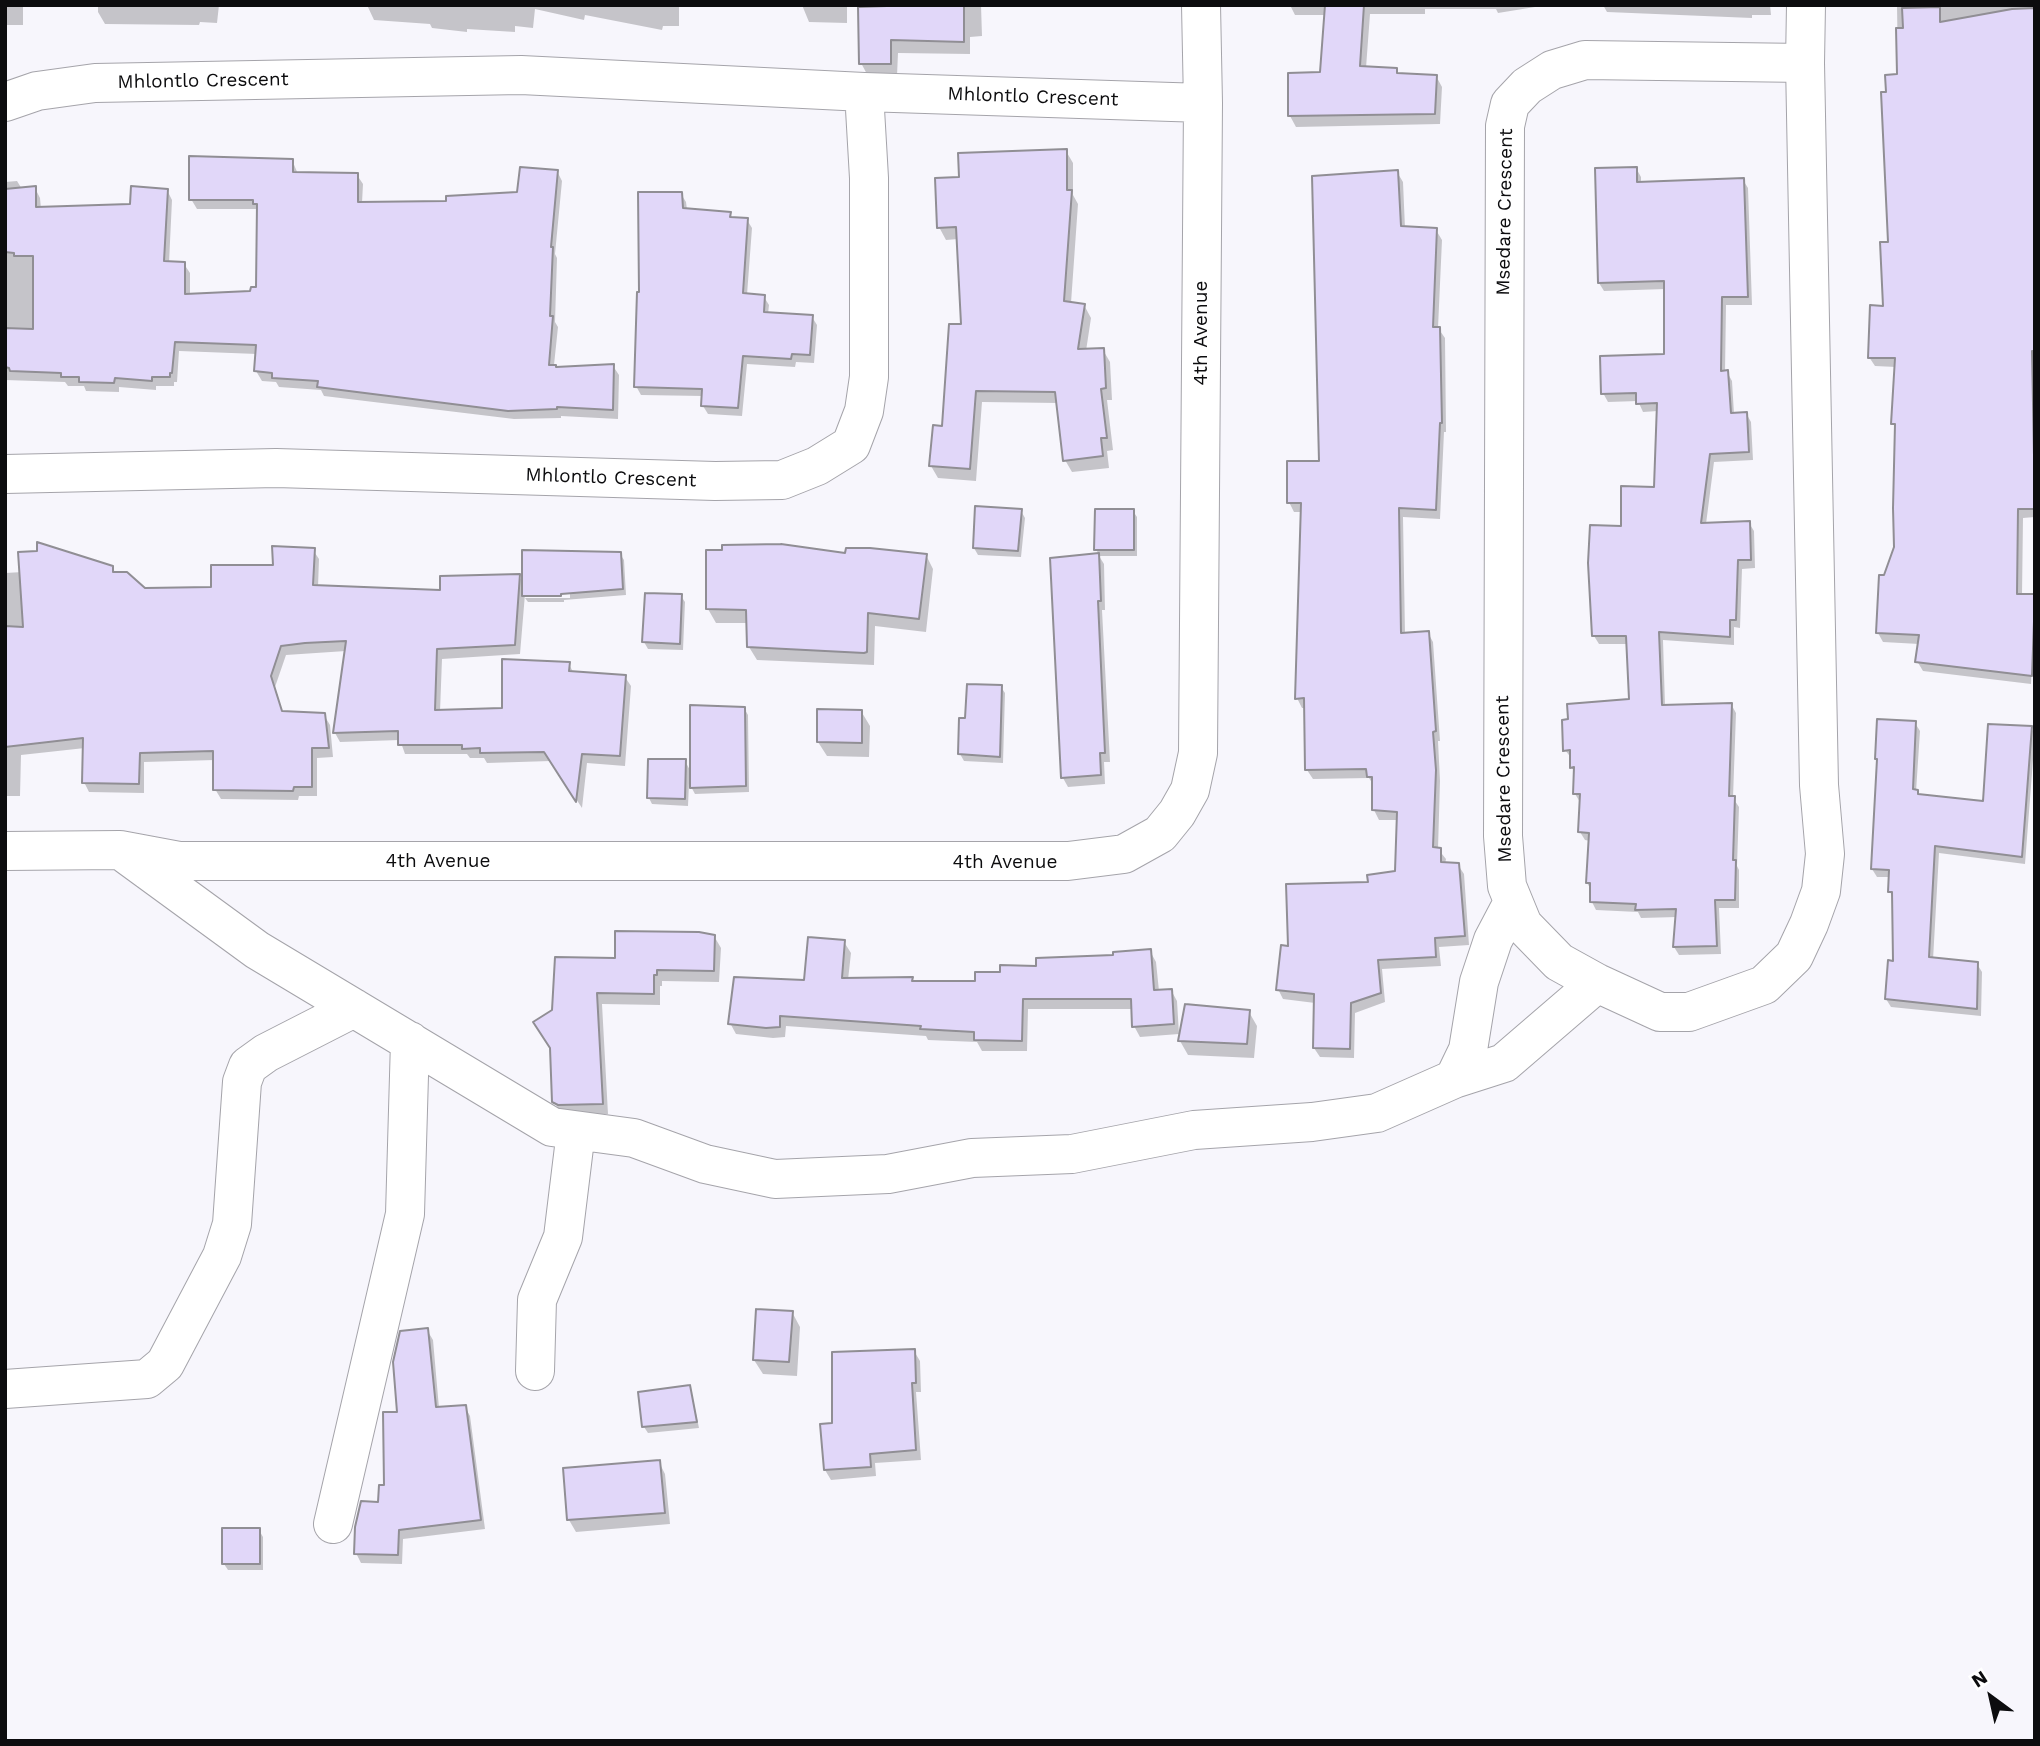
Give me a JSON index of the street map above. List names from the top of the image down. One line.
{"streets":{"street":["Mhlontlo Crescent","Msedare Crescent","4th Avenue"]},"crossings":[["Mhlontlo Crescent","4th Avenue"]],"north":"top left"}
